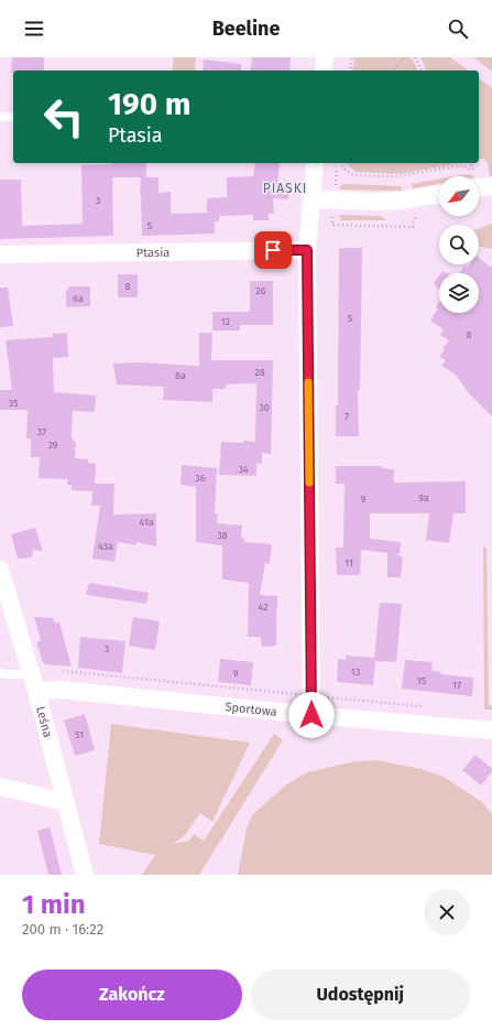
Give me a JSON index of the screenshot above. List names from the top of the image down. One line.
{"streets":{"street":["Ptasia","Sportowa","Leśna"]},"crossings":[["Sportowa","Leśna"]],"districts":["PIASKI"],"house_numbers":["3","5","8","26","6a","5","12","8","28","8a","35","30","7","37","39","34","36","9a","9","41a","38","43a","11","42","3","13","9","15","17","51"],"north":"bottom left","page":{"header":"Beeline","turn":["190 m","Ptasia"],"heading":["1 min","200 m · 16:22"],"buttons":["Zakończ","Udostępnij"]}}
